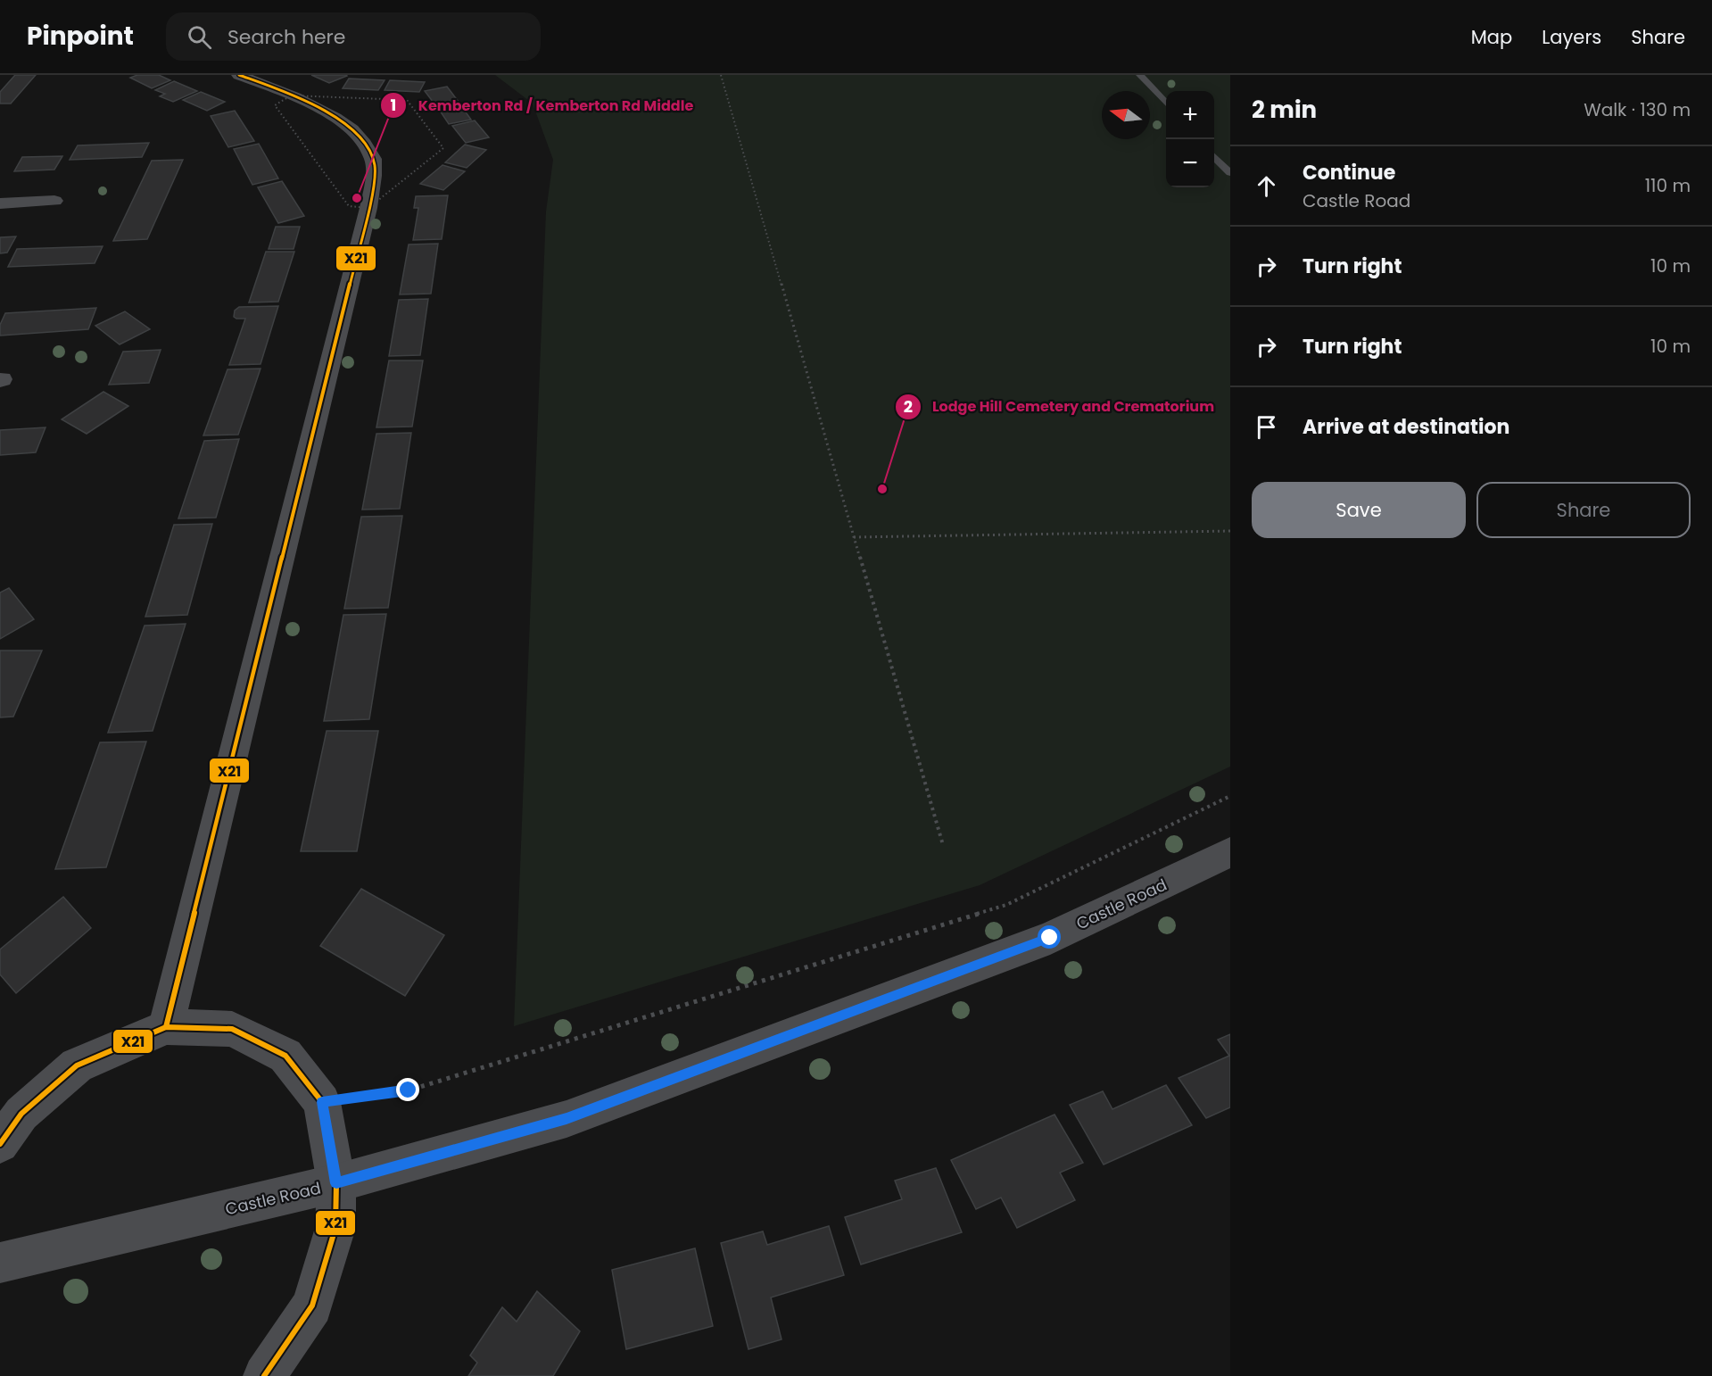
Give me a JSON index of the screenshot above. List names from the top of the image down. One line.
{"streets":{"street":["Castle Road"]},"places":["Kemberton Rd / Kemberton Rd Middle","Lodge Hill Cemetery and Crematorium"],"lines":["transit line X21"],"north":"left","page":{"header":"Pinpoint","search":"Search here","nav":["Map","Layers","Share"],"heading":["2 min","Walk · 130 m"],"map_buttons":["+","−"],"list":[["Continue","Castle Road","110 m"],["Turn right","10 m"],["Turn right","10 m"],"Arrive at destination"],"buttons":["Save","Share"]}}
